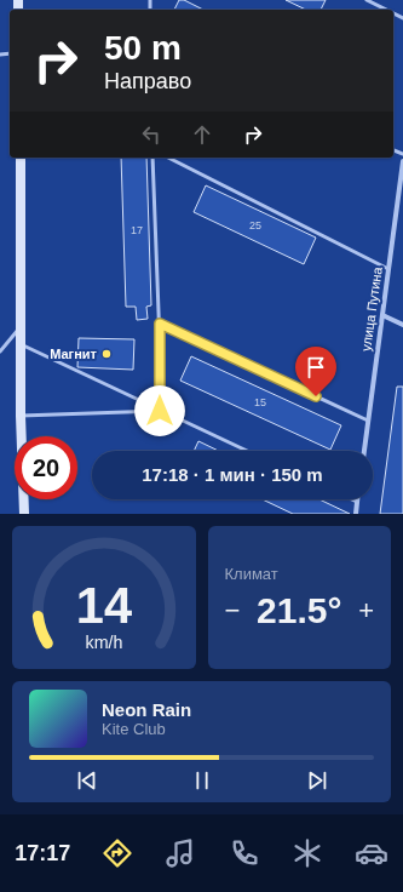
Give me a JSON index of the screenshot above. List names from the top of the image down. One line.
{"streets":{"street":["улица Путина"]},"places":["Магнит"],"house_numbers":["25","17","15"],"page":{"turn":["50 m","Направо"],"limit":"20","trip":"17:18 · 1 мин · 150 m","tile":"Климат","heat":["−","21.5°","+"],"song":["Neon Rain","Kite Club"],"tabs":"17:17","gauge":["14","km/h"]}}
